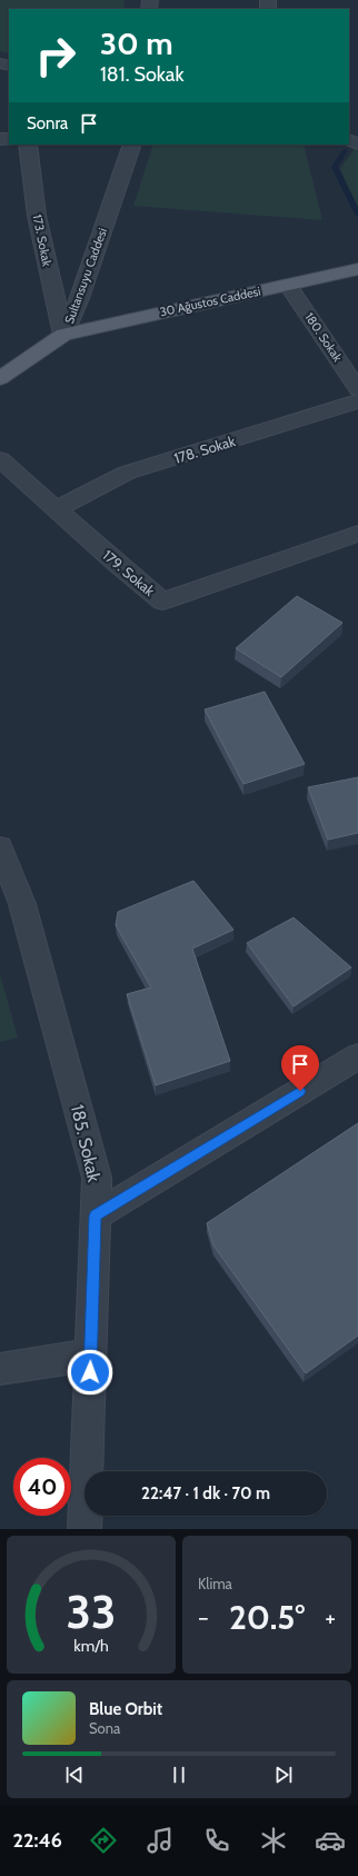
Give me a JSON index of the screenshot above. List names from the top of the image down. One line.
{"streets":{"main road":["Sultansuyu Caddesi","30 Ağustos Caddesi"],"street":["173. Sokak","180. Sokak","178. Sokak","179. Sokak","185. Sokak"]},"crossings":[["173. Sokak","Sultansuyu Caddesi"],["173. Sokak","30 Ağustos Caddesi"],["Sultansuyu Caddesi","30 Ağustos Caddesi"],["30 Ağustos Caddesi","180. Sokak"],["178. Sokak","179. Sokak"]],"page":{"turn":["30 m","181. Sokak"],"then":"Sonra","limit":"40","trip":"22:47 · 1 dk · 70 m","tile":"Klima","heat":["−","20.5°","+"],"song":["Blue Orbit","Sona"],"tabs":"22:46","gauge":["33","km/h"]}}
